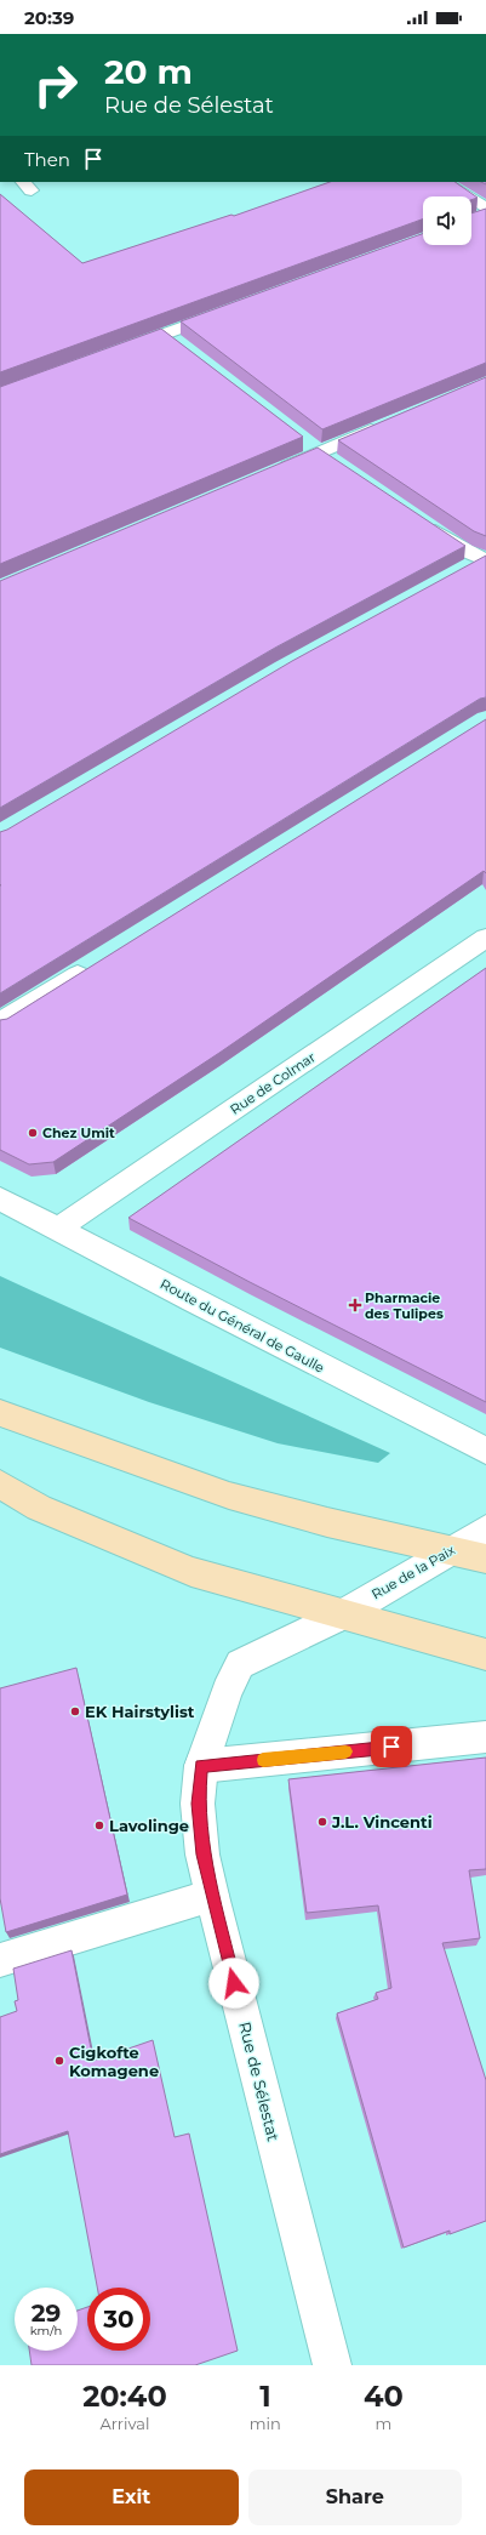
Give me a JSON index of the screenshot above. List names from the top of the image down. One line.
{"streets":{"street":["Rue de Colmar","Route du Général de Gaulle","Rue de la Paix","Rue de Sélestat"]},"crossings":[["Rue de Colmar","Route du Général de Gaulle"],["Rue de la Paix","Rue de Sélestat"]],"places":{"other":["Chez Umit","EK Hairstylist","J.L. Vincenti","Lavolinge","Cigkofte Komagene"],"health":["Pharmacie des Tulipes"]},"page":{"status":"20:39","turn":["20 m","Rue de Sélestat"],"then":"Then","speed":"29 km/h","limit":"30","eta":["20:40","Arrival","1","min","40","m"],"buttons":["Exit","Share"]}}
